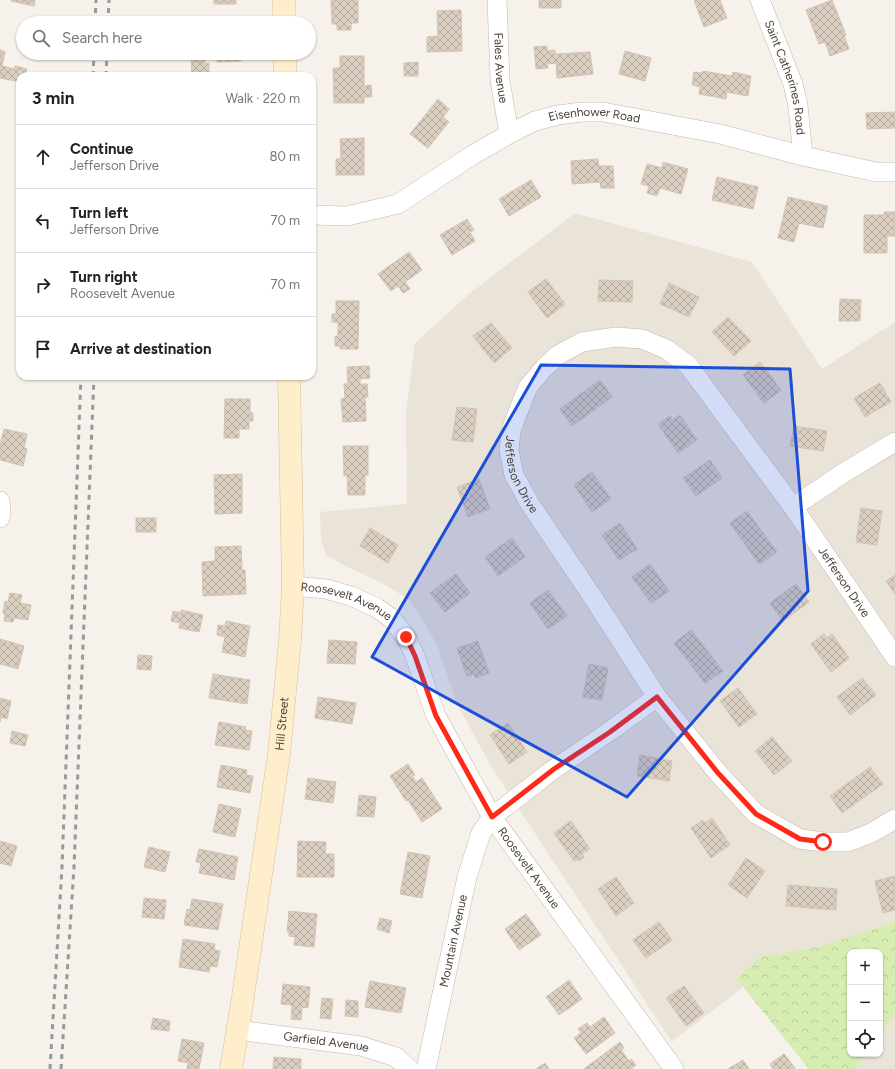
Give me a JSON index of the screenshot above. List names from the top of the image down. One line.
{"streets":{"street":["Fales Avenue","Saint Catherines Road","Eisenhower Road","Jefferson Drive","Roosevelt Avenue","Hill Street","Mountain Avenue","Garfield Avenue"]},"crossings":[["Fales Avenue","Eisenhower Road"],["Saint Catherines Road","Eisenhower Road"],["Roosevelt Avenue","Hill Street"],["Roosevelt Avenue","Mountain Avenue"],["Hill Street","Garfield Avenue"]],"page":{"search":"Search here","heading":["3 min","Walk · 220 m"],"list":[["Continue","Jefferson Drive","80 m"],["Turn left","Jefferson Drive","70 m"],["Turn right","Roosevelt Avenue","70 m"],"Arrive at destination"],"map_buttons":["+","−"]}}
